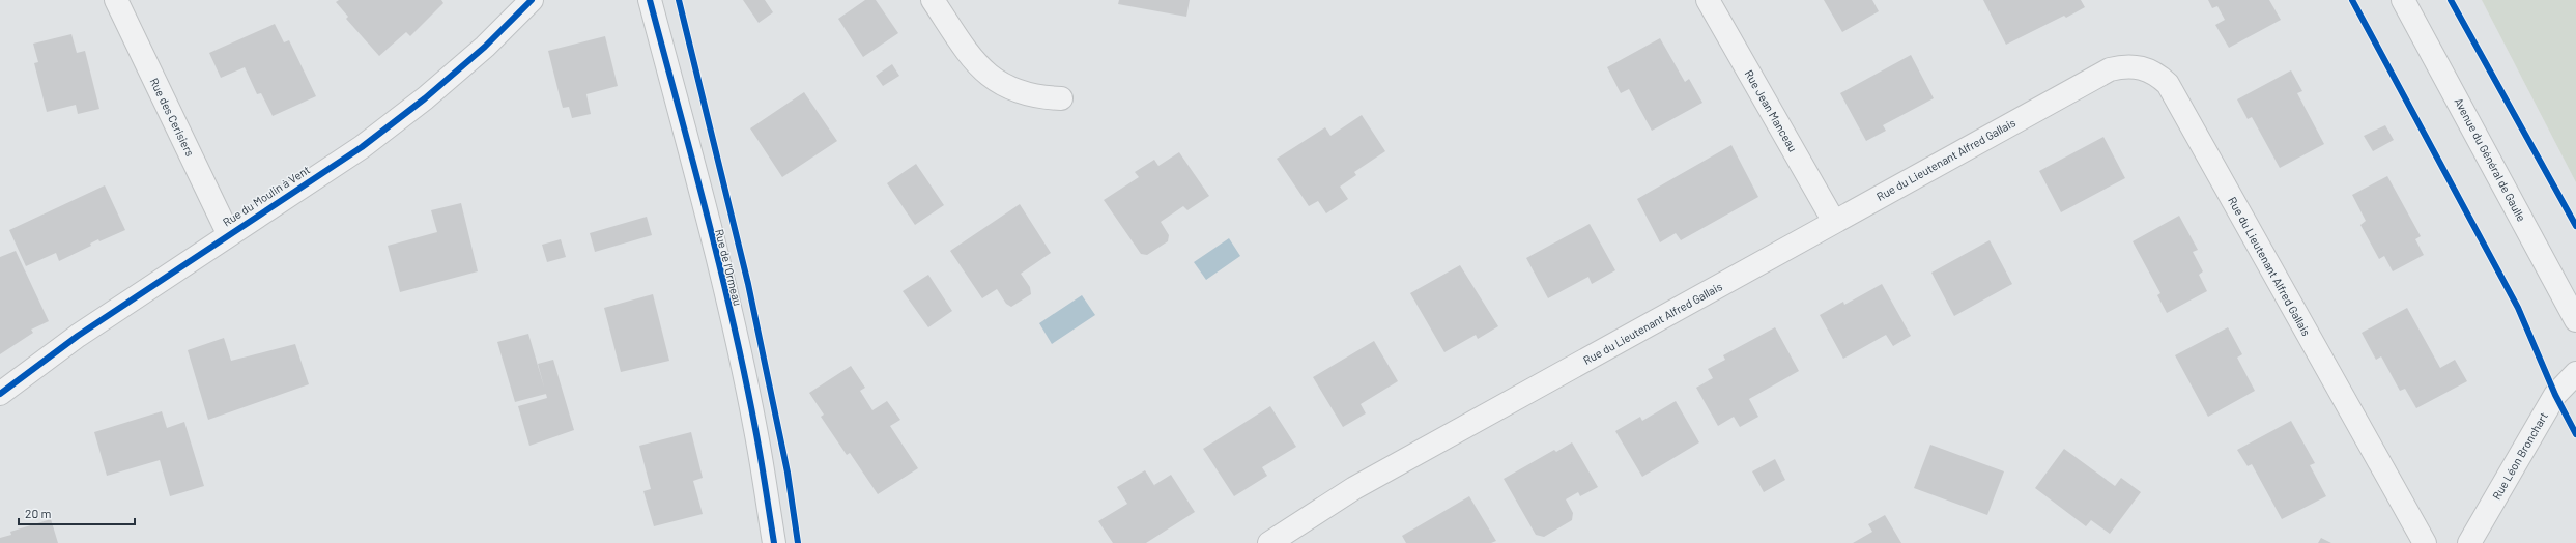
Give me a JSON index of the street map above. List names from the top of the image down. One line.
{"streets":{"street":["Rue Jean Manceau","Rue des Cerisiers","Rue du Lieutenant Alfred Gallais","Avenue du Général de Gaulle","Rue du Moulin à Vent","Rue de l'Ormeau","Rue Léon Bronchart"]},"crossings":[["Rue Jean Manceau","Rue du Lieutenant Alfred Gallais"],["Rue des Cerisiers","Rue du Moulin à Vent"]],"scale_bar":"20 m"}
